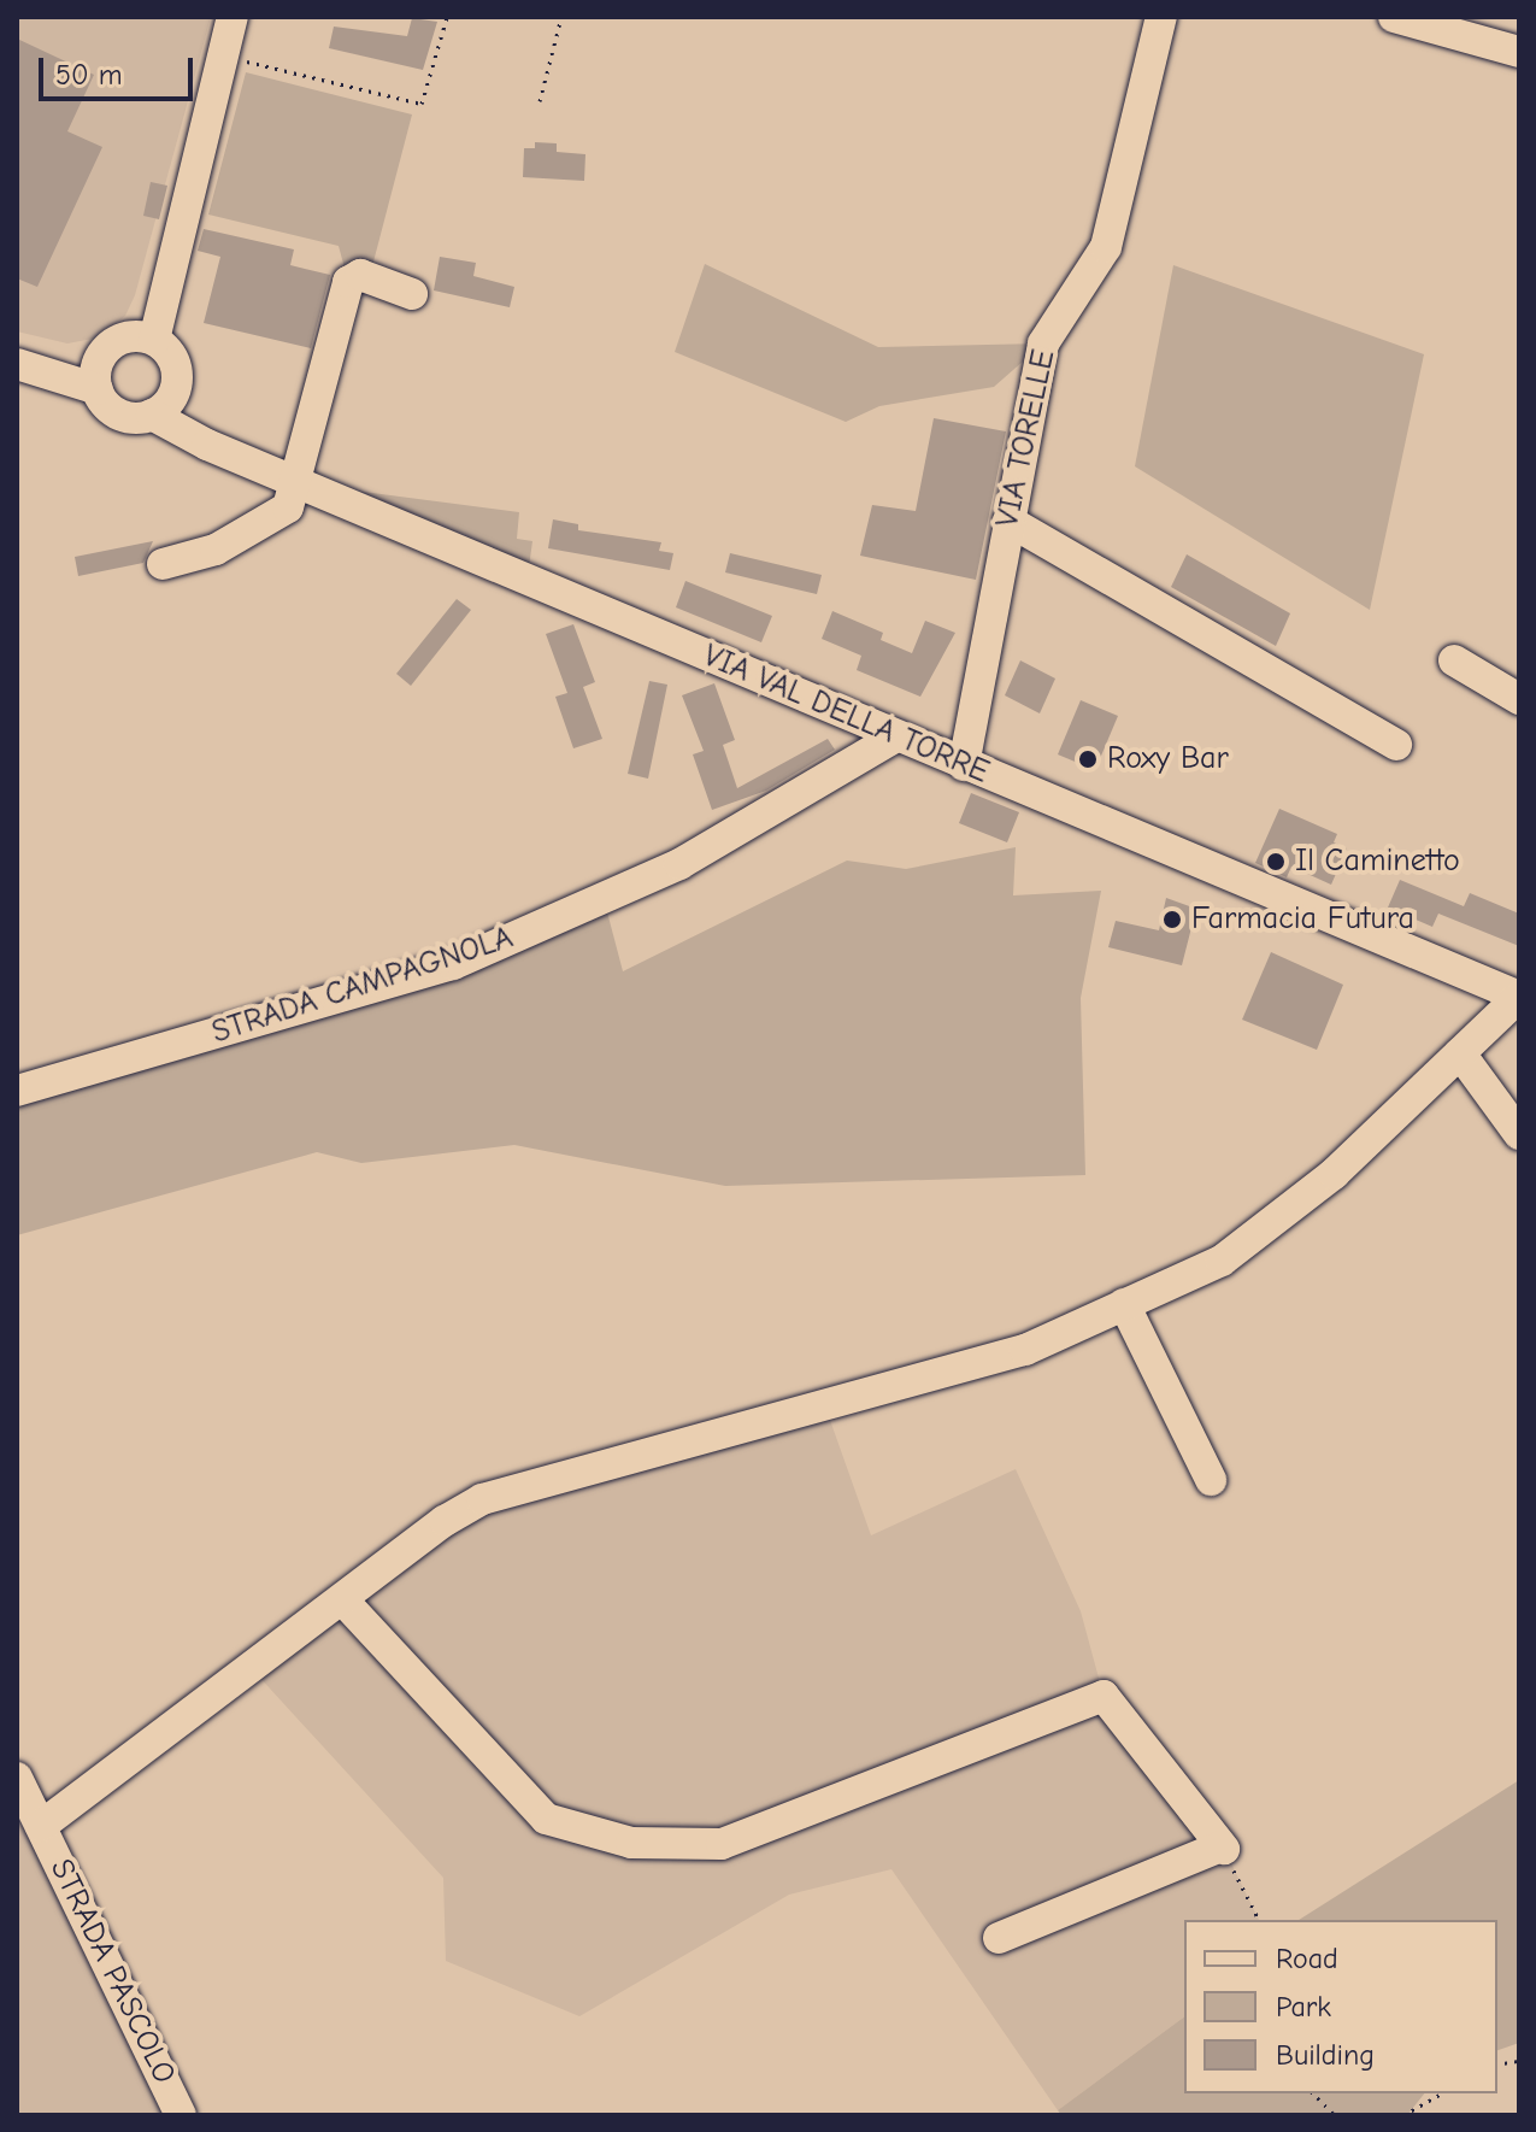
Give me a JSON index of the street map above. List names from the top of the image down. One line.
{"streets":{"street":["VIA TORELLE","VIA VAL DELLA TORRE","STRADA CAMPAGNOLA","STRADA PASCOLO"]},"crossings":[["VIA TORELLE","VIA VAL DELLA TORRE"],["VIA VAL DELLA TORRE","STRADA CAMPAGNOLA"]],"places":["Roxy Bar","Il Caminetto","Farmacia Futura"],"legend":["Road","Park","Building"],"scale_bar":"50 m"}
